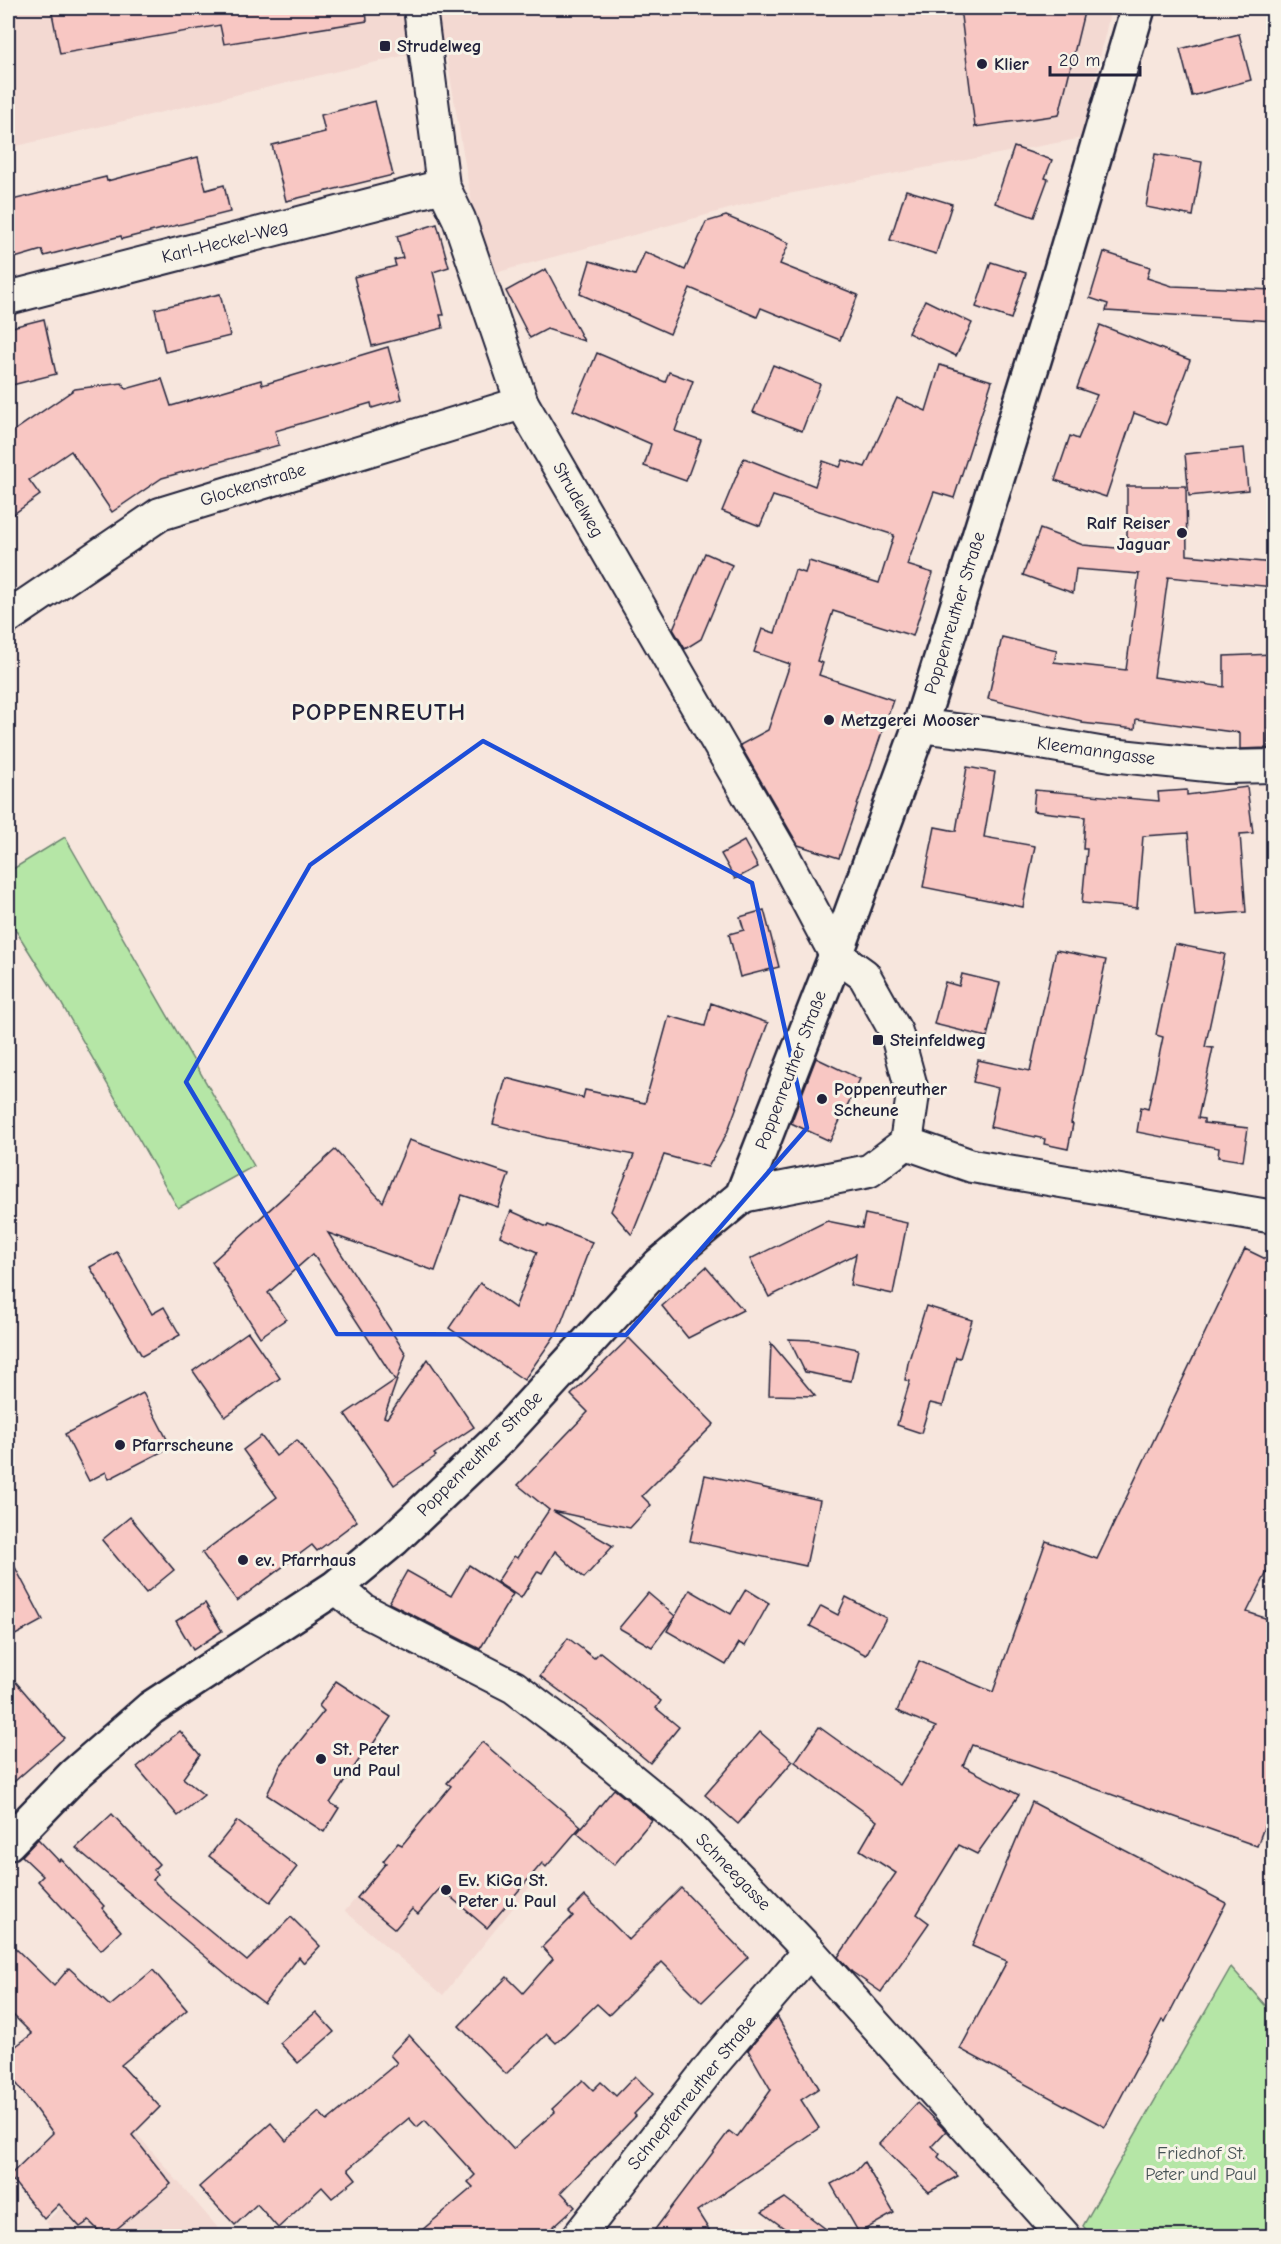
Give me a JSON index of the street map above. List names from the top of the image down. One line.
{"streets":{"street":["Karl-Heckel-Weg","Glockenstraße","Strudelweg","Poppenreuther Straße","Kleemanngasse","Schneegasse","Schnepfenreuther Straße"]},"crossings":[["Karl-Heckel-Weg","Strudelweg"],["Glockenstraße","Strudelweg"],["Strudelweg","Poppenreuther Straße"],["Poppenreuther Straße","Kleemanngasse"],["Poppenreuther Straße","Schneegasse"],["Schneegasse","Schnepfenreuther Straße"]],"districts":["POPPENREUTH"],"parks":["Friedhof St. Peter und Paul"],"places":{"transit":["Strudelweg","Steinfeldweg"],"other":["Klier","Ralf Reiser Jaguar","Metzgerei Mooser","Poppenreuther Scheune","Pfarrscheune","ev. Pfarrhaus","St. Peter und Paul","Ev. KiGa St. Peter u. Paul"]},"scale_bar":"20 m"}
